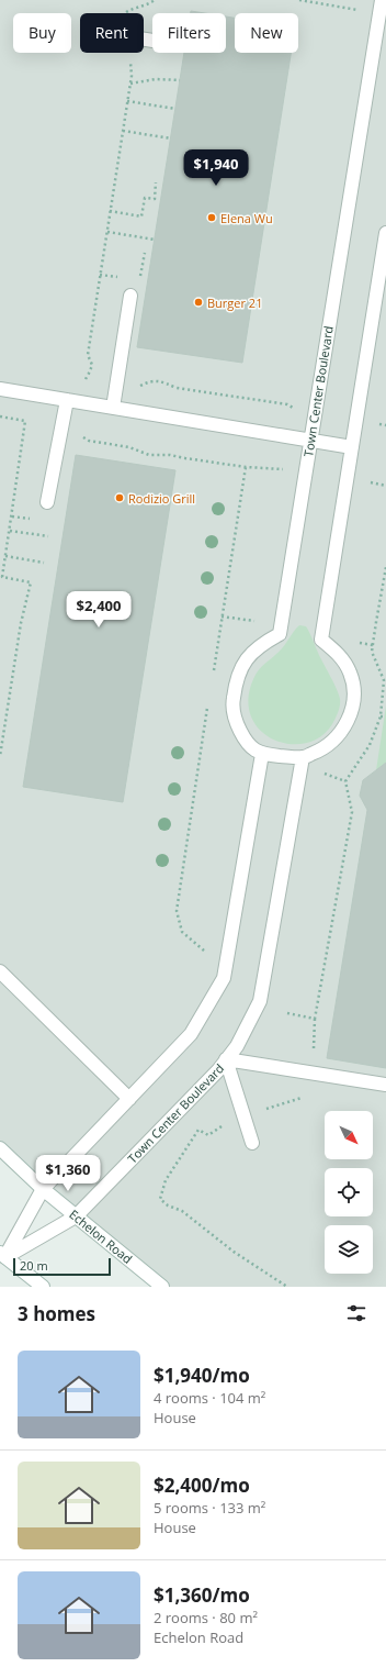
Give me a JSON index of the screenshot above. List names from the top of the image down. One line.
{"streets":{"street":["Town Center Boulevard","Echelon Road"]},"crossings":[["Town Center Boulevard","Echelon Road"]],"places":["Elena Wu","Burger 21","Rodizio Grill"],"scale_bar":"20 m","north":"bottom right","page":{"chip":["Buy","Rent","Filters","New"],"price":["$1,940","$2,400","$1,360"],"scale":"20 m","heading":"3 homes","list":[{"name":"$1,940/mo","note":"4 rooms · 104 m² · House"},{"name":"$2,400/mo","note":"5 rooms · 133 m² · House"},{"name":"$1,360/mo","note":"2 rooms · 80 m² · Echelon Road"}]}}
